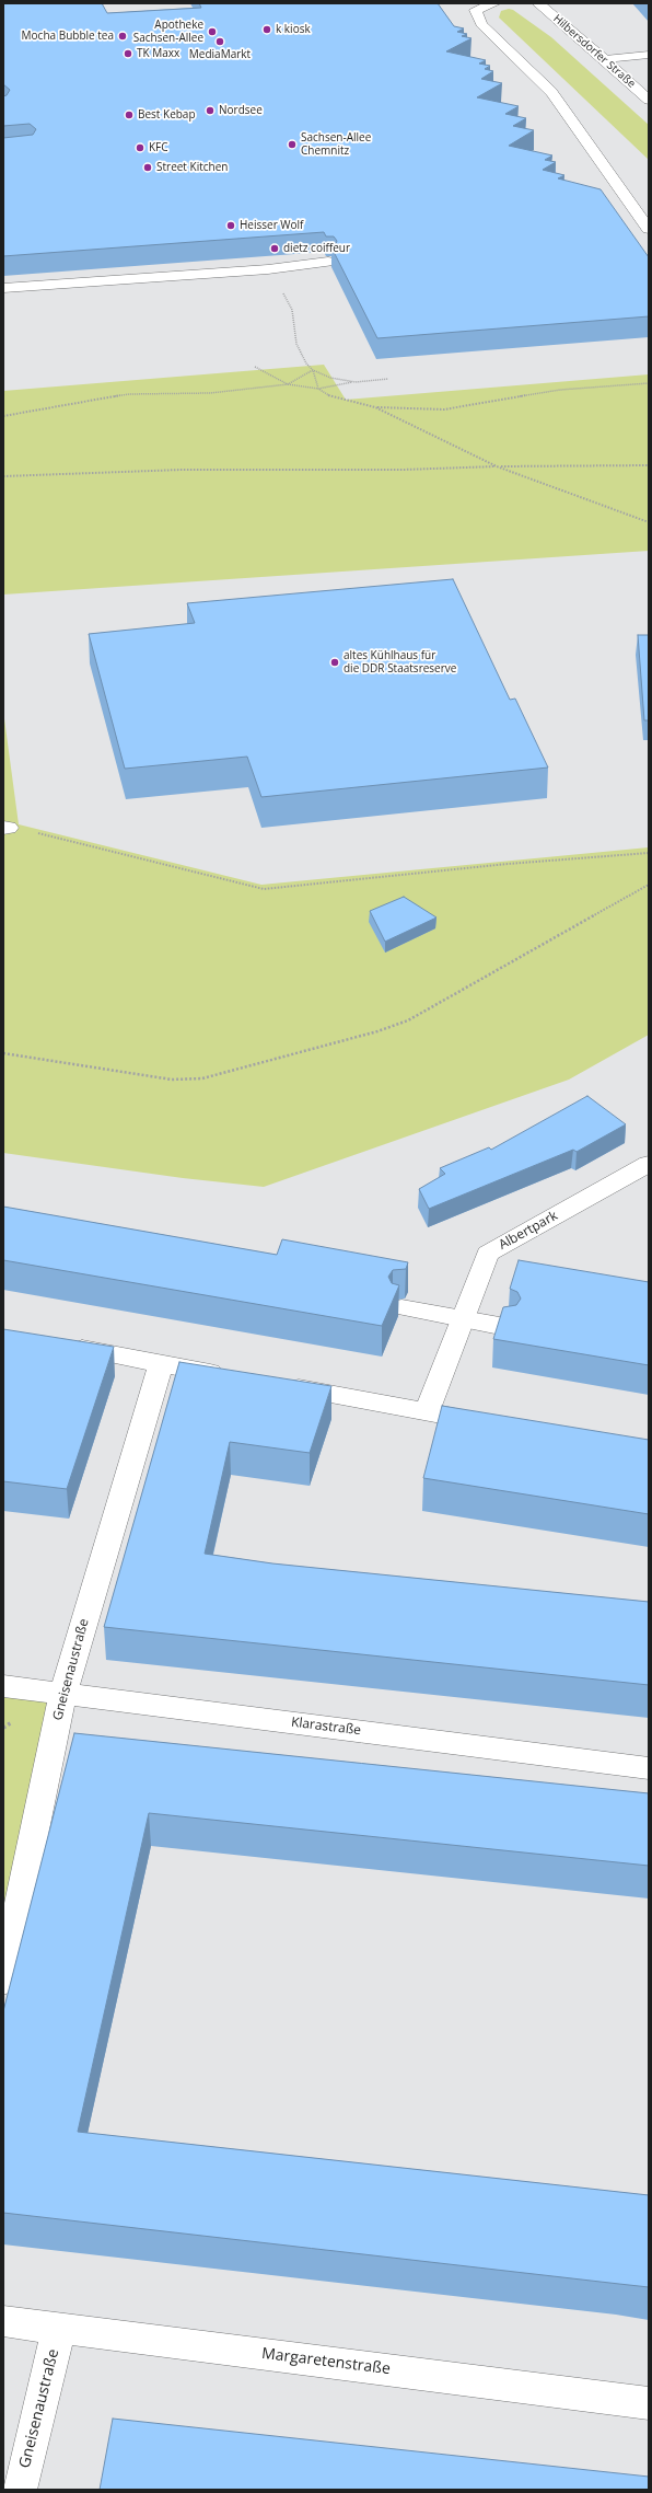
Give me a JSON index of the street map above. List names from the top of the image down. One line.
{"streets":{"street":["Hilbersdorfer Straße","Albertpark","Gneisenaustraße","Klarastraße","Margaretenstraße"]},"crossings":[["Gneisenaustraße","Klarastraße"],["Gneisenaustraße","Margaretenstraße"]],"places":["k kiosk","Apotheke Sachsen-Allee","Mocha Bubble tea","MediaMarkt","TK Maxx","Nordsee","Best Kebap","Sachsen-Allee Chemnitz","KFC","Street Kitchen","Heisser Wolf","dietz coiffeur","altes Kühlhaus für die DDR Staatsreserve"]}
